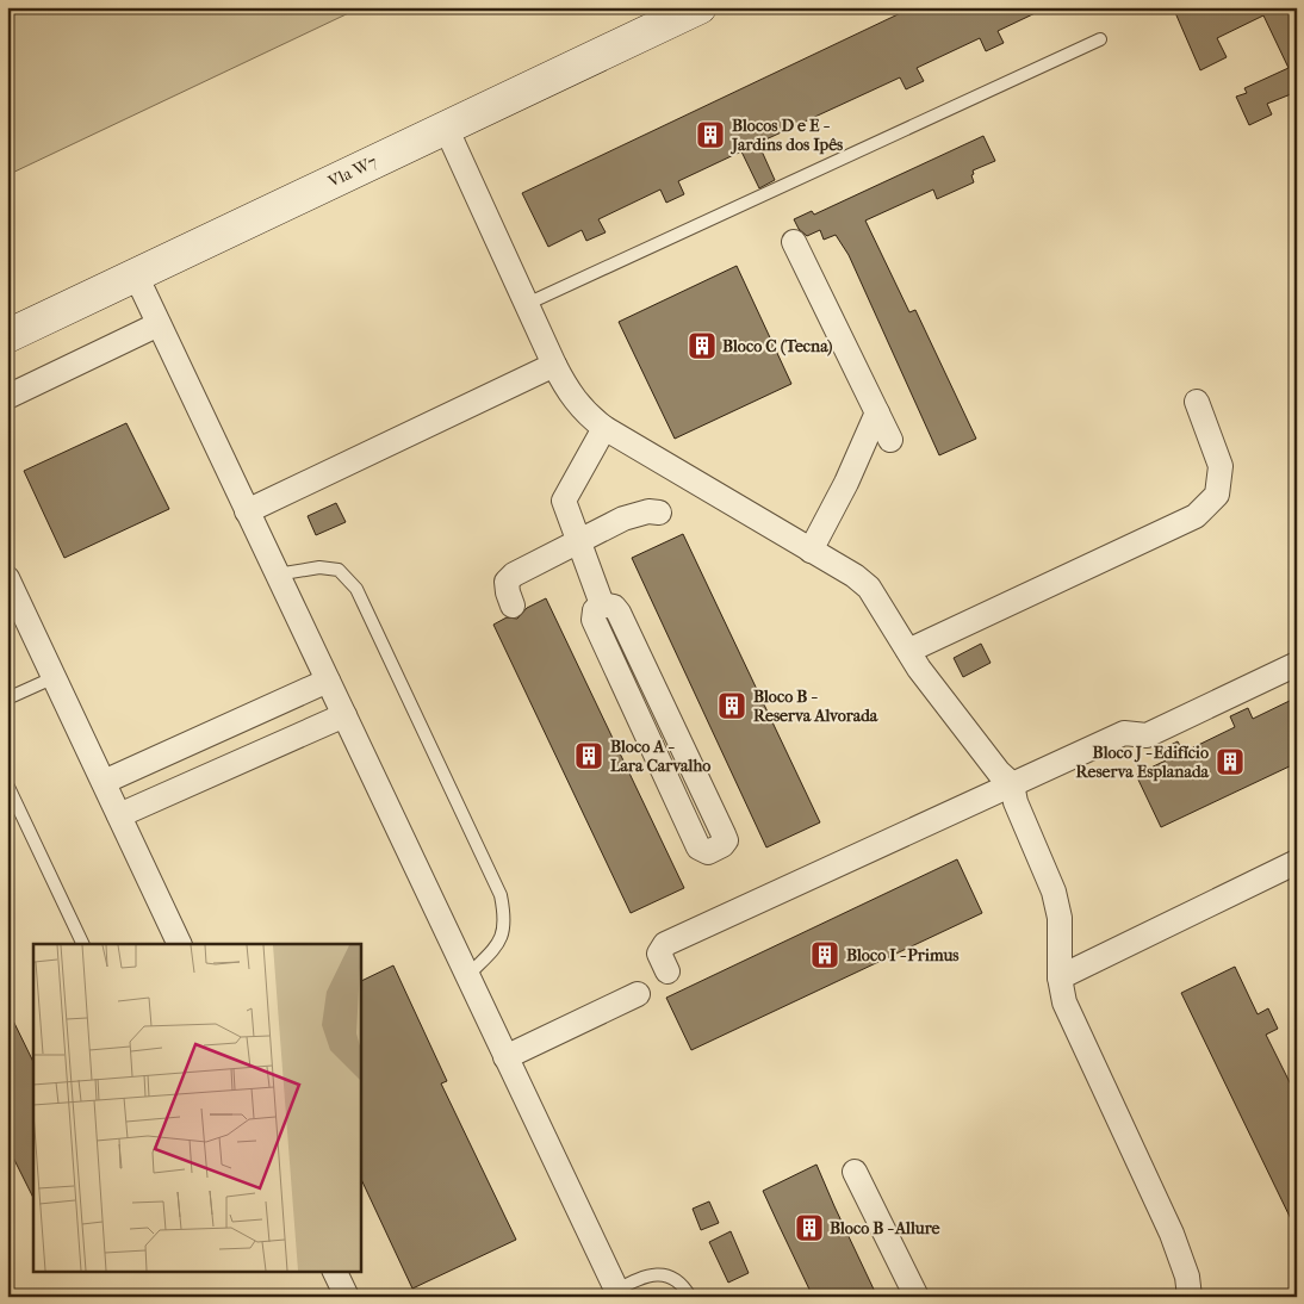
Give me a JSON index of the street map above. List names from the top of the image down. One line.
{"streets":{"main road":["Vla W7"]},"places":{"building":["Blocos D e E - Jardins dos Ipês","Bloco C (Tecna)","Bloco B - Reserva Alvorada","Bloco A - Lara Carvalho","Bloco J - Edifício Reserva Esplanada","Bloco I - Primus","Bloco B - Allure"]}}
